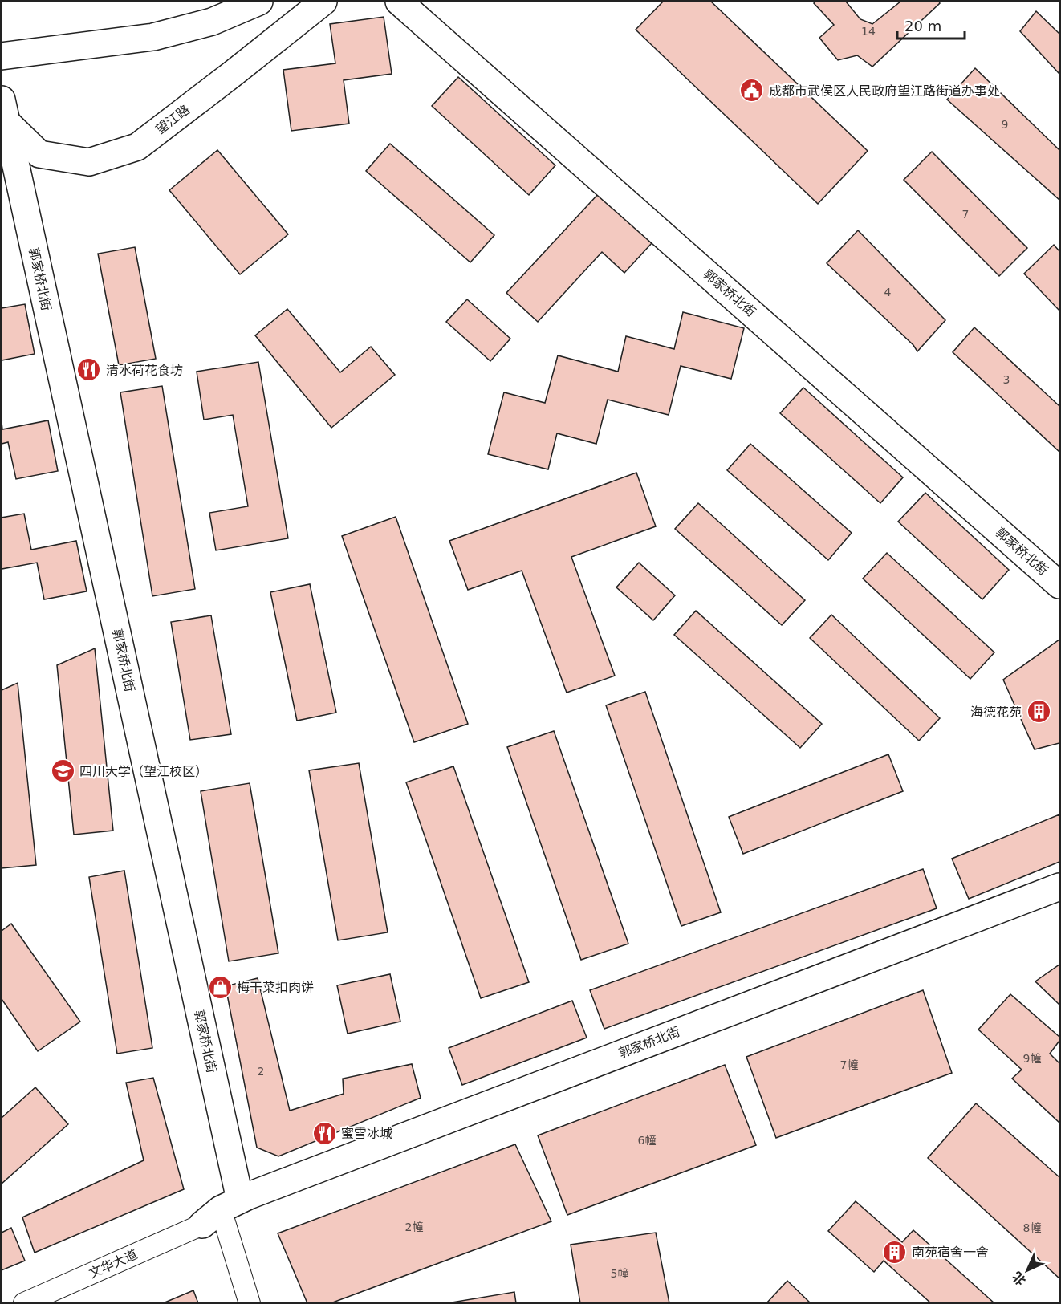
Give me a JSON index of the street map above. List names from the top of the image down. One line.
{"streets":{"street":["望江路","郭家桥北街","文华大道"]},"crossings":[["望江路","郭家桥北街"],["郭家桥北街","文华大道"]],"places":{"public building":["成都市武侯区人民政府望江路街道办事处"],"restaurant":["清水荷花食坊","蜜雪冰城"],"building":["海德花苑","南苑宿舍一舍"],"school or university":["四川大学（望江校区）"],"shop":["梅干菜扣肉饼"]},"house_numbers":["14","9","7","4","3","9幢","7幢","2","6幢","2幢","8幢","5幢"],"scale_bar":"20 m","north":"bottom left"}
